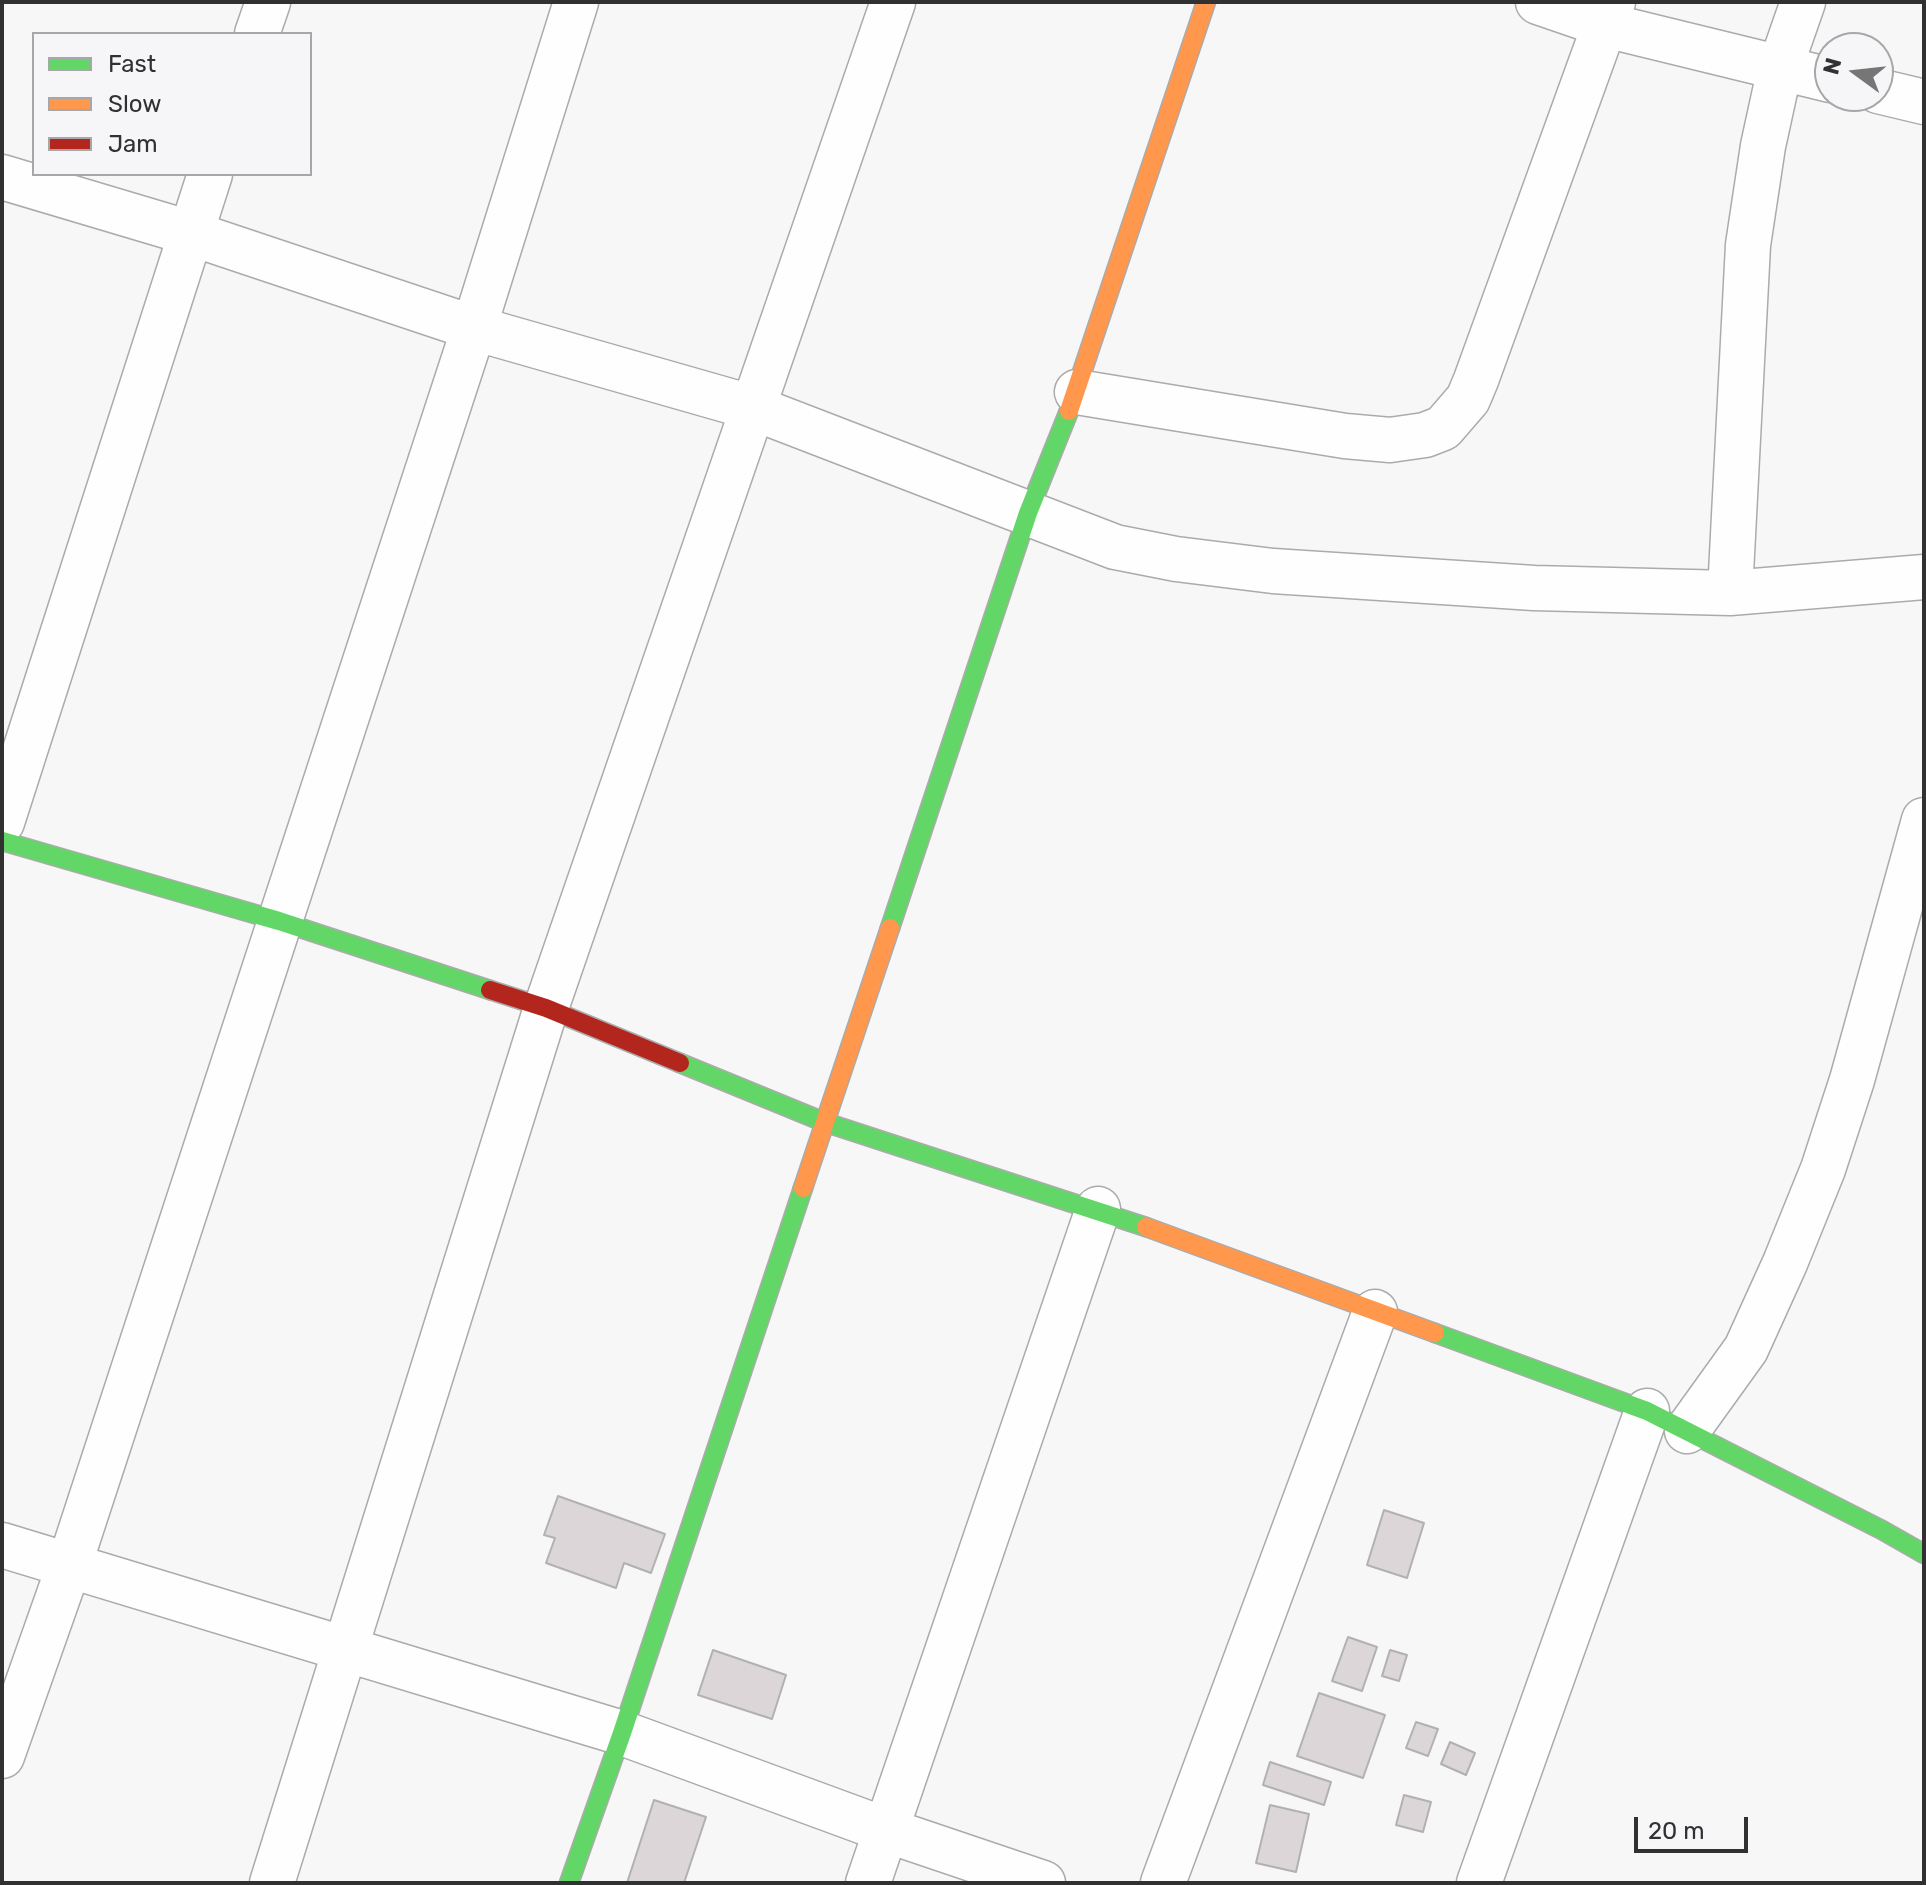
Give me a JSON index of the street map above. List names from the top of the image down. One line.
{"legend":["Fast","Slow","Jam"],"scale_bar":"20 m","north":"left"}
